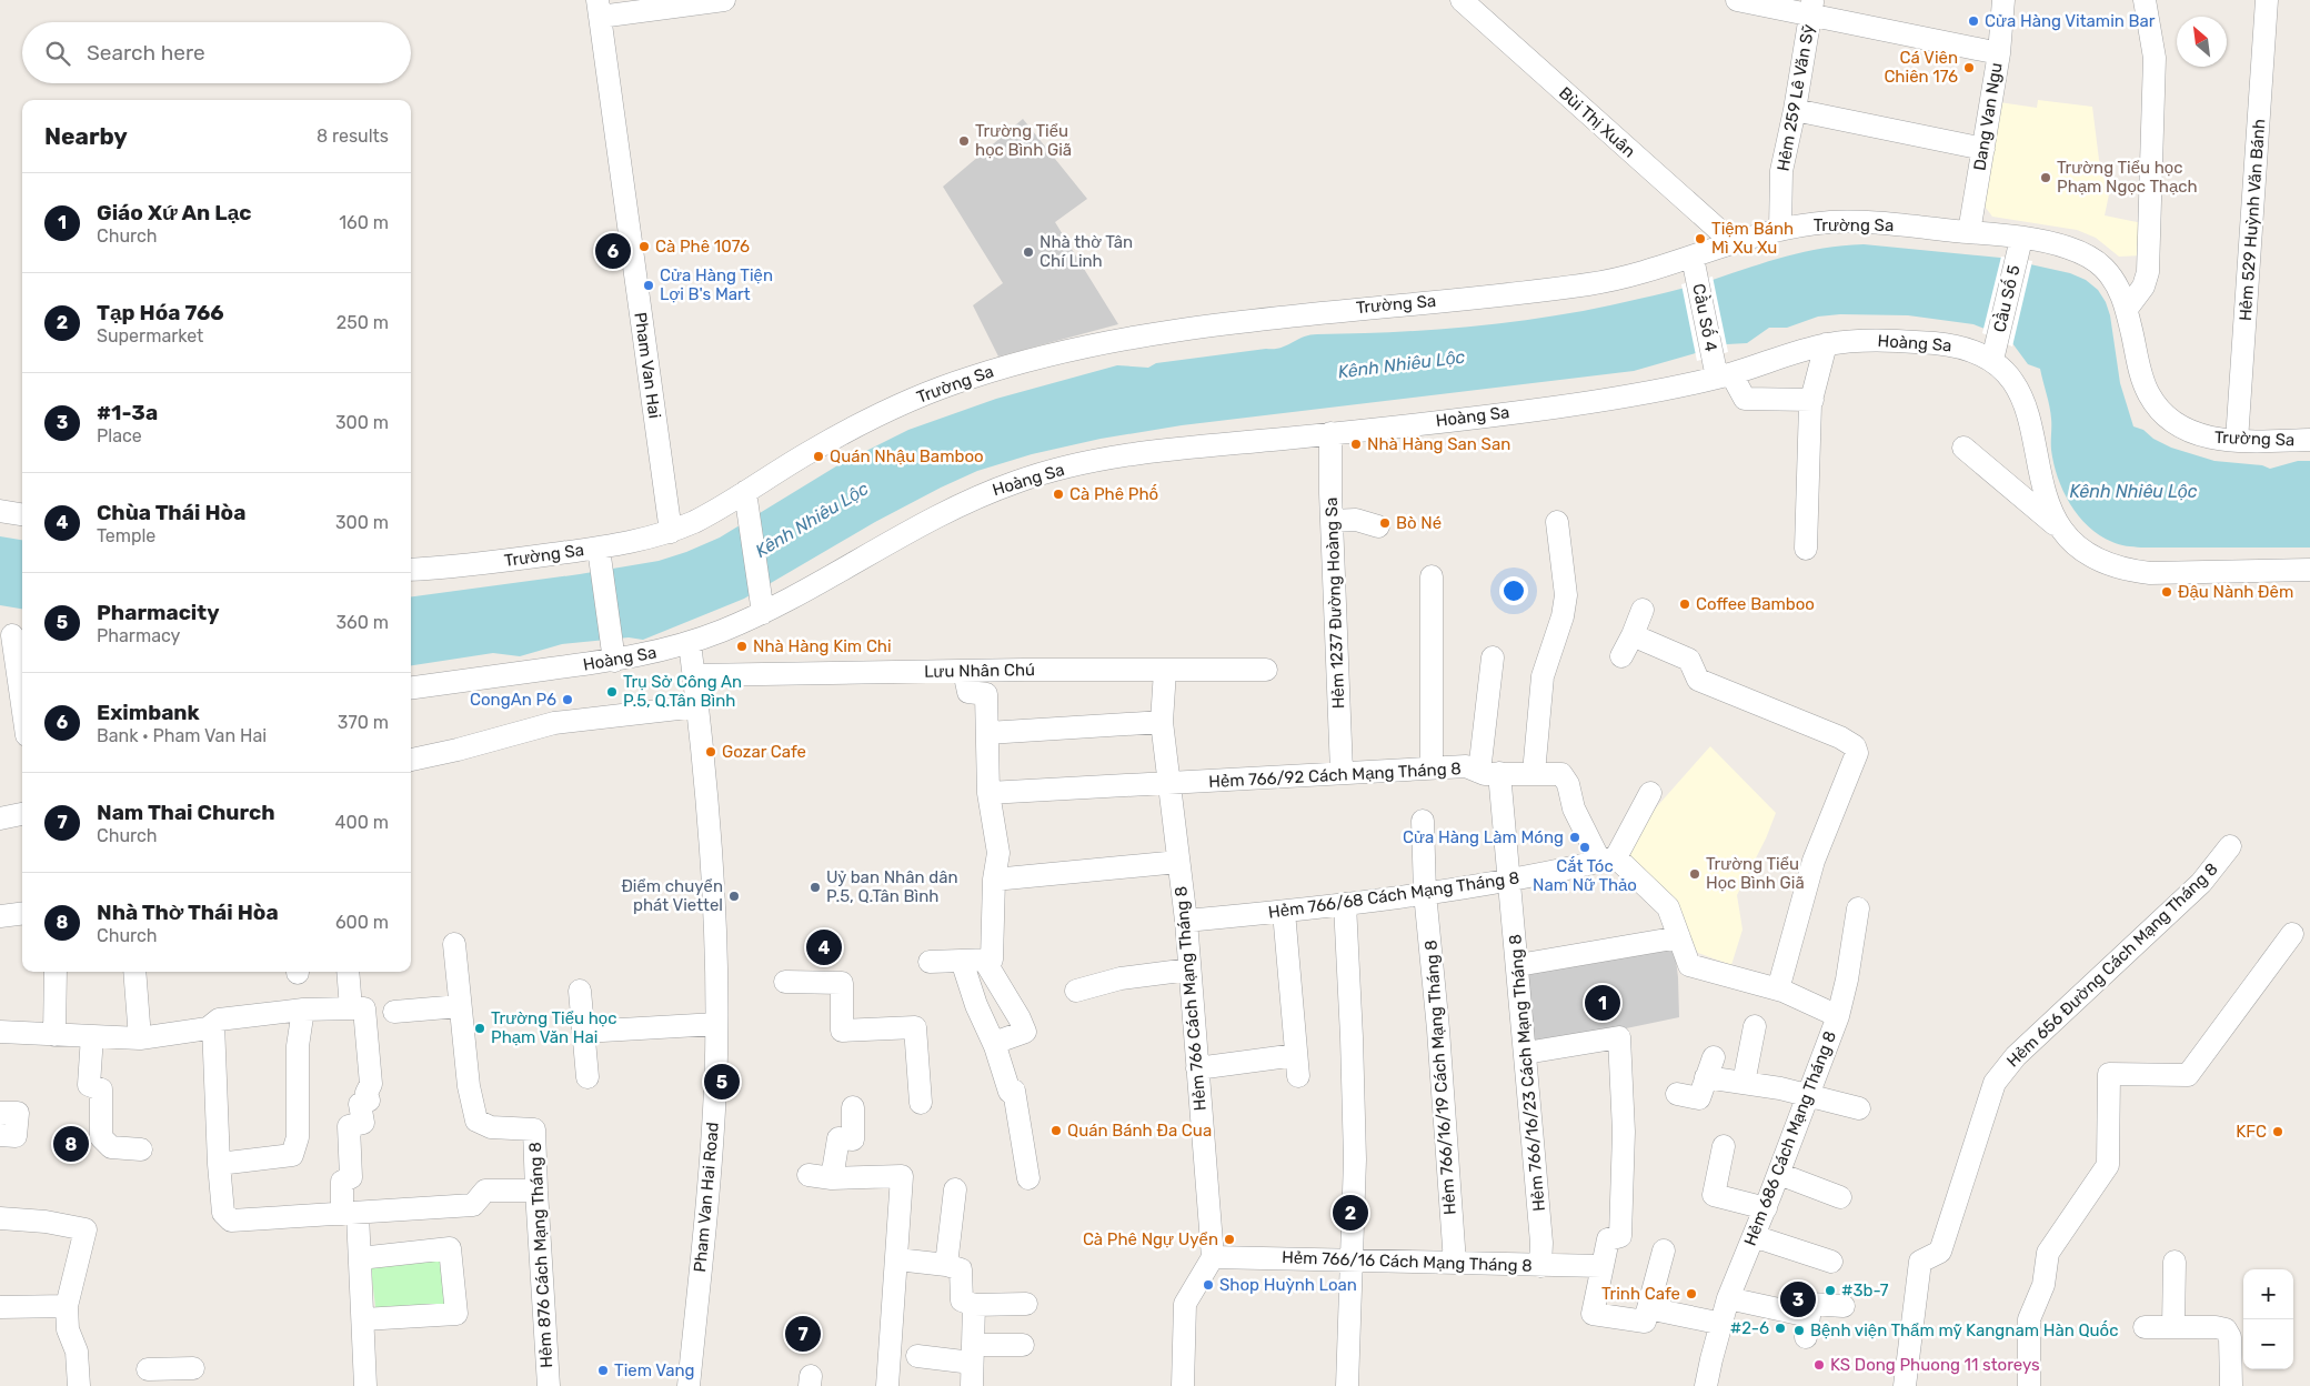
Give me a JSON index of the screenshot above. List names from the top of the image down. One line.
{"streets":{"street":["Hẻm 259 Lê Văn Sỹ","Dang Van Ngu","Bùi Thị Xuân","Hẻm 529 Huỳnh Văn Bánh","Trường Sa","Cầu Số 5","Cầu Số 4","Hoàng Sa","Pham Van Hai","Hẻm 1237 Đường Hoàng Sa","Lưu Nhân Chú","Hẻm 766/92 Cách Mạng Tháng 8","Hẻm 766/68 Cách Mạng Tháng 8","Hẻm 656 Đường Cách Mạng Tháng 8","Hẻm 766 Cách Mạng Tháng 8","Hẻm 766/16/23 Cách Mạng Tháng 8","Hẻm 766/16/19 Cách Mạng Tháng 8","Hẻm 686 Cách Mạng Tháng 8","Pham Van Hai Road","Hẻm 876 Cách Mạng Tháng 8","Hẻm 766/16 Cách Mạng Tháng 8"]},"crossings":[["Hẻm 259 Lê Văn Sỹ","Trường Sa"],["Dang Van Ngu","Trường Sa"],["Bùi Thị Xuân","Trường Sa"],["Hẻm 529 Huỳnh Văn Bánh","Trường Sa"],["Trường Sa","Cầu Số 5"],["Trường Sa","Cầu Số 4"],["Trường Sa","Pham Van Hai"],["Cầu Số 5","Hoàng Sa"],["Cầu Số 4","Hoàng Sa"],["Hoàng Sa","Hẻm 1237 Đường Hoàng Sa"],["Hoàng Sa","Pham Van Hai Road"],["Hẻm 1237 Đường Hoàng Sa","Hẻm 766/92 Cách Mạng Tháng 8"],["Lưu Nhân Chú","Hẻm 766 Cách Mạng Tháng 8"],["Lưu Nhân Chú","Pham Van Hai Road"],["Hẻm 766/92 Cách Mạng Tháng 8","Hẻm 766 Cách Mạng Tháng 8"],["Hẻm 766/92 Cách Mạng Tháng 8","Hẻm 766/16/23 Cách Mạng Tháng 8"],["Hẻm 766/92 Cách Mạng Tháng 8","Hẻm 686 Cách Mạng Tháng 8"],["Hẻm 766/68 Cách Mạng Tháng 8","Hẻm 766 Cách Mạng Tháng 8"],["Hẻm 766/68 Cách Mạng Tháng 8","Hẻm 766/16/23 Cách Mạng Tháng 8"],["Hẻm 766/68 Cách Mạng Tháng 8","Hẻm 766/16/19 Cách Mạng Tháng 8"],["Hẻm 766/68 Cách Mạng Tháng 8","Hẻm 686 Cách Mạng Tháng 8"],["Hẻm 766 Cách Mạng Tháng 8","Hẻm 766/16 Cách Mạng Tháng 8"],["Hẻm 766/16/23 Cách Mạng Tháng 8","Hẻm 766/16 Cách Mạng Tháng 8"],["Hẻm 766/16/19 Cách Mạng Tháng 8","Hẻm 766/16 Cách Mạng Tháng 8"]],"water":["Kênh Nhiêu Lộc"],"places":["Cửa Hàng Vitamin Bar","Cá Viên Chiên 176","Trường Tiểu học Bình Giã","Trường Tiểu học Phạm Ngọc Thạch","Tiệm Bánh Mì Xu Xu","Cà Phê 1076","Nhà thờ Tân Chí Linh","Cửa Hàng Tiện Lợi B's Mart","Nhà Hàng San San","Quán Nhậu Bamboo","Cà Phê Phố","Bò Né","Đậu Nành Đêm","Coffee Bamboo","Nhà Hàng Kim Chi","Trụ Sở Công An P.5, Q.Tân Bình","CongAn P6","Gozar Cafe","Cửa Hàng Làm Móng","Cắt Tóc Nam Nữ Thảo","Trường Tiểu Học Bình Giã","Uỷ ban Nhân dân P.5, Q.Tân Bình","Điểm chuyển phát Viettel","Trường Tiểu học Phạm Văn Hai","Quán Bánh Đa Cua","KFC","Cà Phê Ngự Uyển","Shop Huỳnh Loan","#3b-7","Trinh Cafe","#2-6","Bệnh viện Thẩm mỹ Kangnam Hàn Quốc","KS Dong Phuong 11 storeys","Tiem Vang"],"north":"top left","page":{"search":"Search here","heading":["Nearby","8 results"],"list":[{"mark":"1","name":"Giáo Xứ An Lạc","note":"Church","value":"160 m"},{"mark":"2","name":"Tạp Hóa 766","note":"Supermarket","value":"250 m"},{"mark":"3","name":"#1-3a","note":"Place","value":"300 m"},{"mark":"4","name":"Chùa Thái Hòa","note":"Temple","value":"300 m"},{"mark":"5","name":"Pharmacity","note":"Pharmacy","value":"360 m"},{"mark":"6","name":"Eximbank","note":"Bank · Pham Van Hai","value":"370 m"},{"mark":"7","name":"Nam Thai Church","note":"Church","value":"400 m"},{"mark":"8","name":"Nhà Thờ Thái Hòa","note":"Church","value":"600 m"}],"pins":["6","4","1","5","8","2","3","7"],"map_buttons":["+","−"]}}
